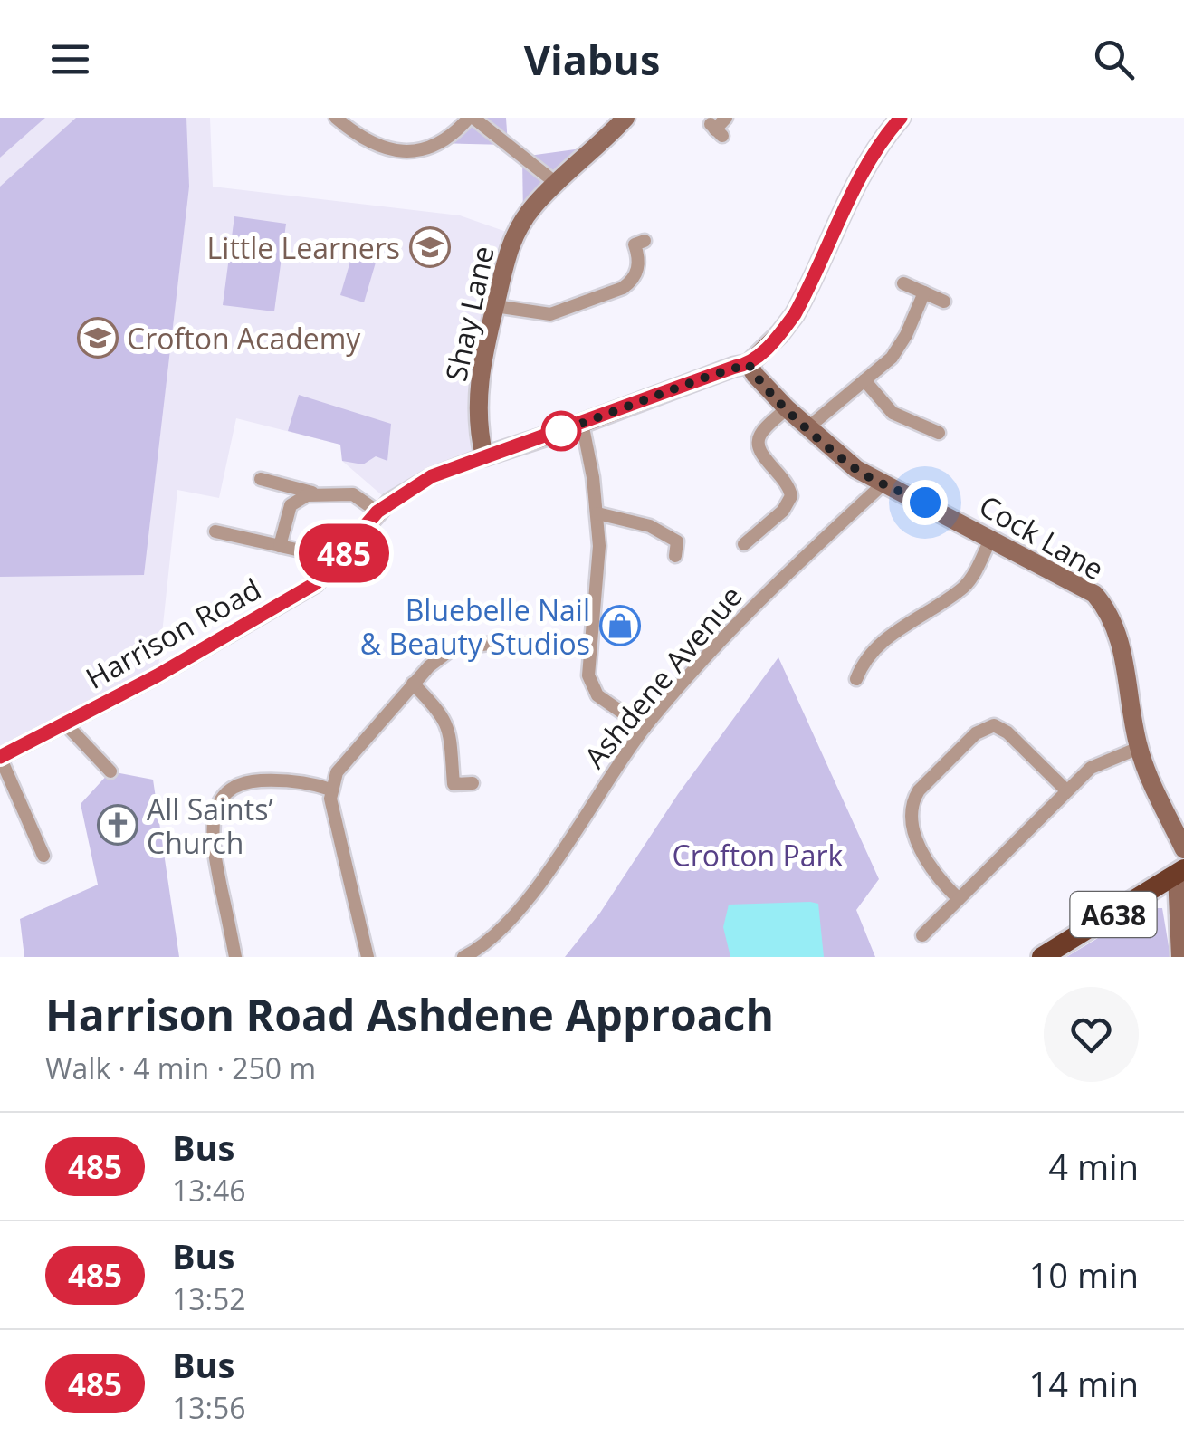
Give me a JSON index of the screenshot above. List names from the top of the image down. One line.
{"streets":{"highway":["A638"],"main road":["Shay Lane","Cock Lane","Harrison Road"],"street":["Ashdene Avenue"]},"crossings":[["Shay Lane","Harrison Road"],["Cock Lane","Harrison Road"],["Cock Lane","Ashdene Avenue"]],"parks":["Crofton Park"],"places":{"school or university":["Little Learners","Crofton Academy"],"shop":["Bluebelle Nail & Beauty Studios"],"church":["All Saints’ Church"]},"lines":["bus line 485"],"page":{"header":"Viabus","on_map":"485","heading":["Harrison Road Ashdene Approach","Walk · 4 min · 250 m"],"list":[{"mark":"485","name":"Bus","note":"13:46","value":"4 min"},{"mark":"485","name":"Bus","note":"13:52","value":"10 min"},{"mark":"485","name":"Bus","note":"13:56","value":"14 min"}]}}
